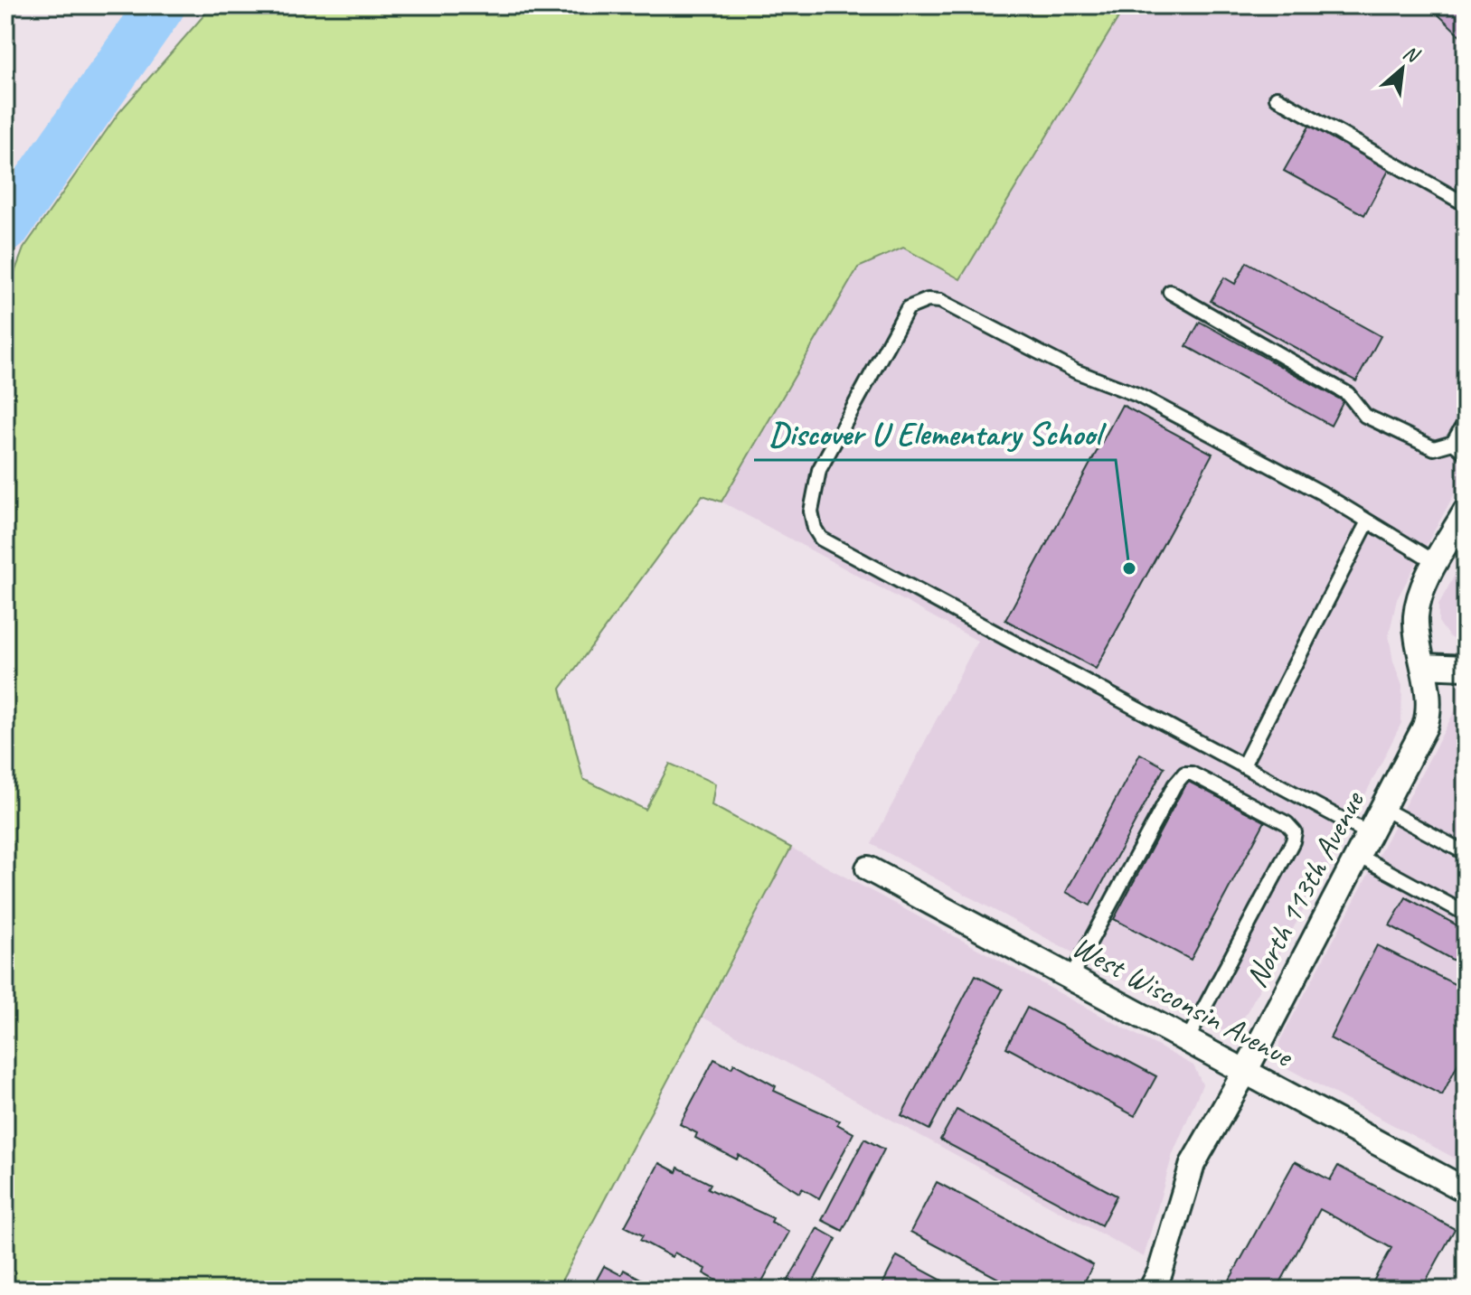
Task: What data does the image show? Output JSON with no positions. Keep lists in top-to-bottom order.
{
  "streets": {
    "street": ["North 113th Avenue", "West Wisconsin Avenue"]
  },
  "crossings": [
    ["North 113th Avenue", "West Wisconsin Avenue"]
  ],
  "places": ["Discover U Elementary School"],
  "north": "top right"
}
